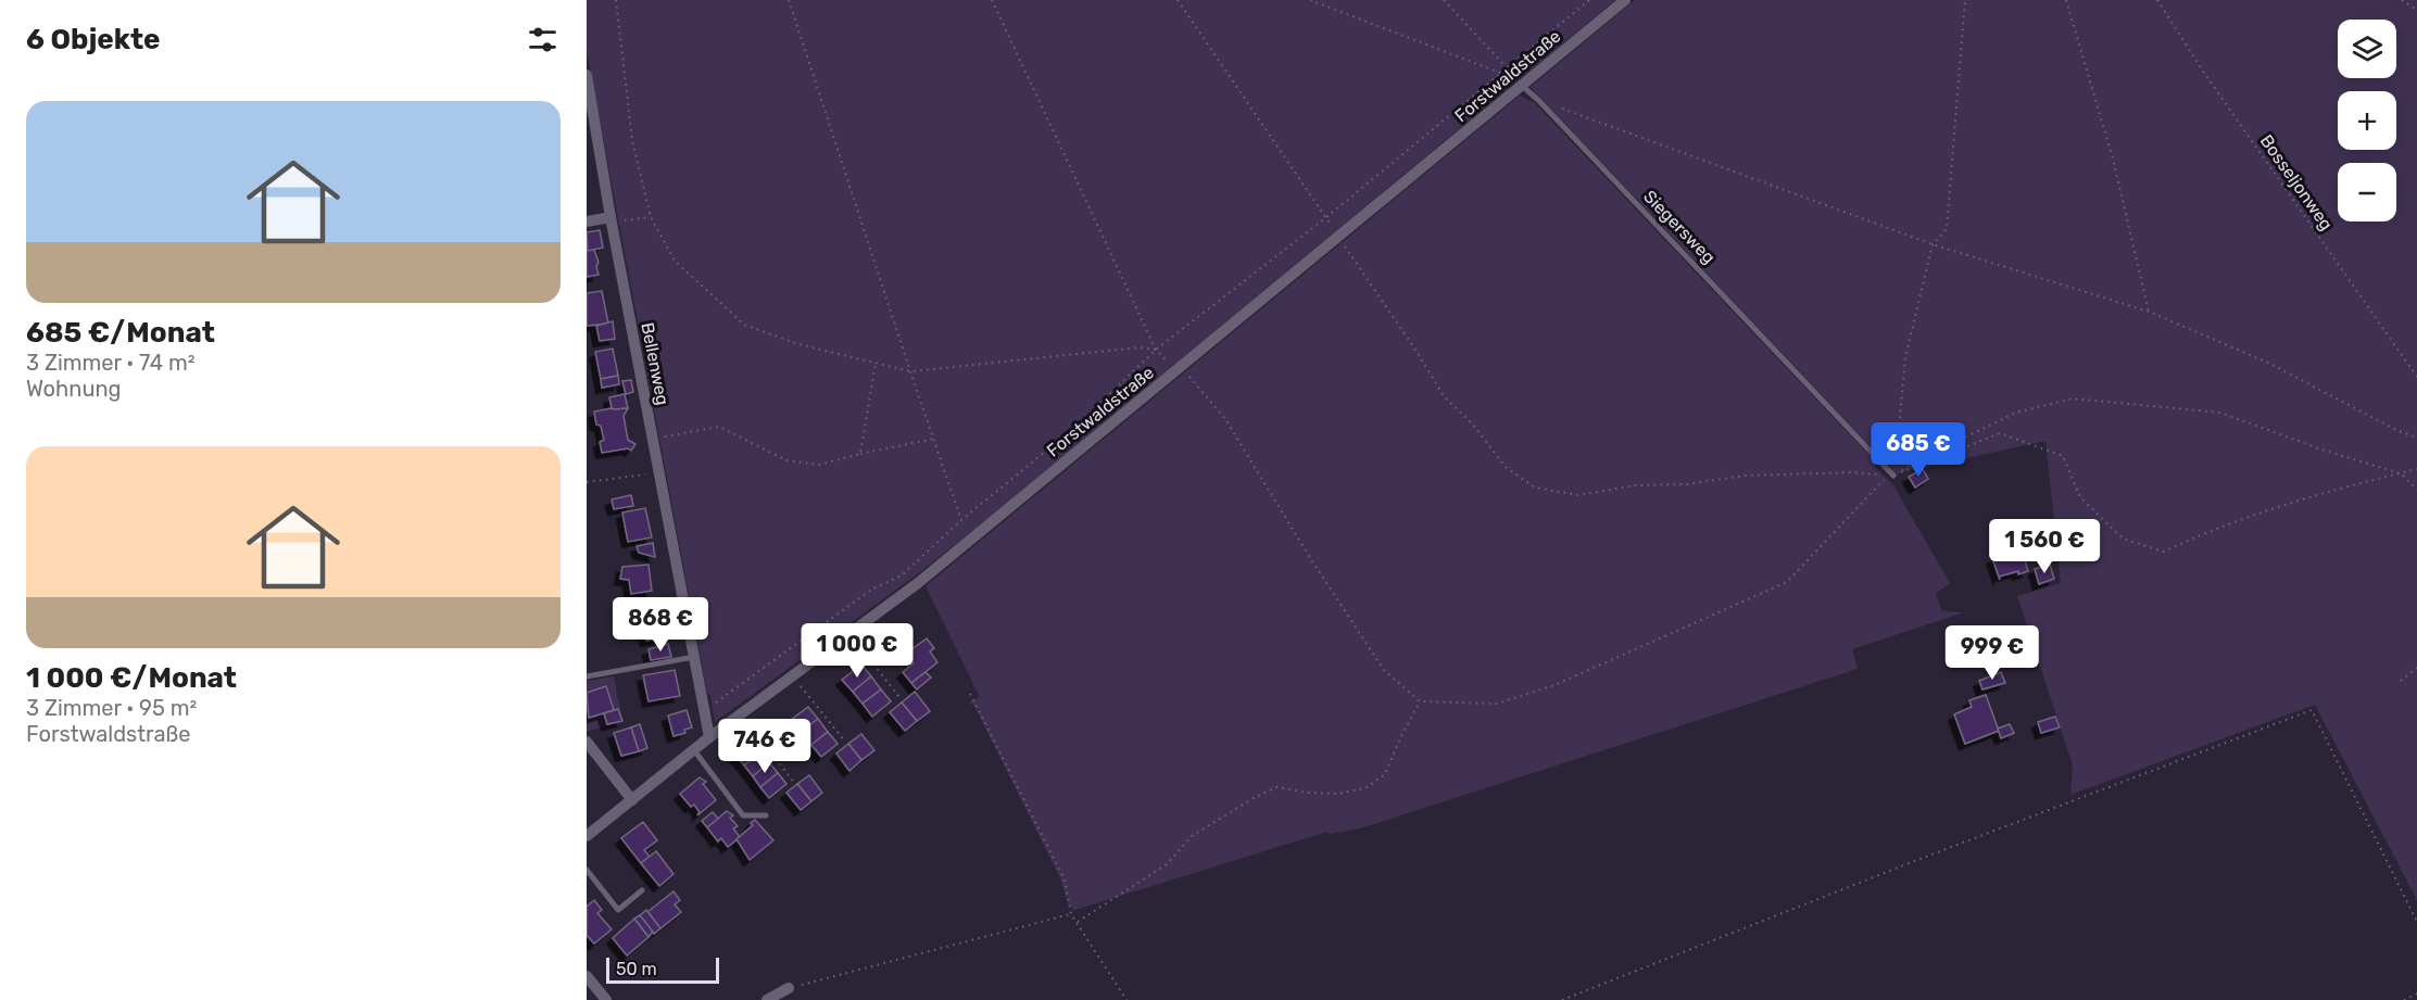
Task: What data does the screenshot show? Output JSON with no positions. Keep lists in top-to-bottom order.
{
  "streets": {
    "street": ["Forstwaldstraße", "Bellenweg"],
    "lane": ["Siegersweg"],
    "path": ["Bosseljonweg"]
  },
  "crossings": [
    ["Forstwaldstraße", "Siegersweg"],
    ["Forstwaldstraße", "Bellenweg"]
  ],
  "scale_bar": "50 m",
  "page": {
    "heading": "6 Objekte",
    "map_buttons": ["+", "−"],
    "list": [
      {
        "name": "685 €/Monat",
        "note": "3 Zimmer · 74 m² · Wohnung"
      },
      {
        "name": "1 000 €/Monat",
        "note": "3 Zimmer · 95 m² · Forstwaldstraße"
      }
    ],
    "price": [
      "685 €",
      "1 560 €",
      "868 €",
      "1 000 €",
      "999 €",
      "746 €"
    ],
    "scale": "50 m"
  }
}
